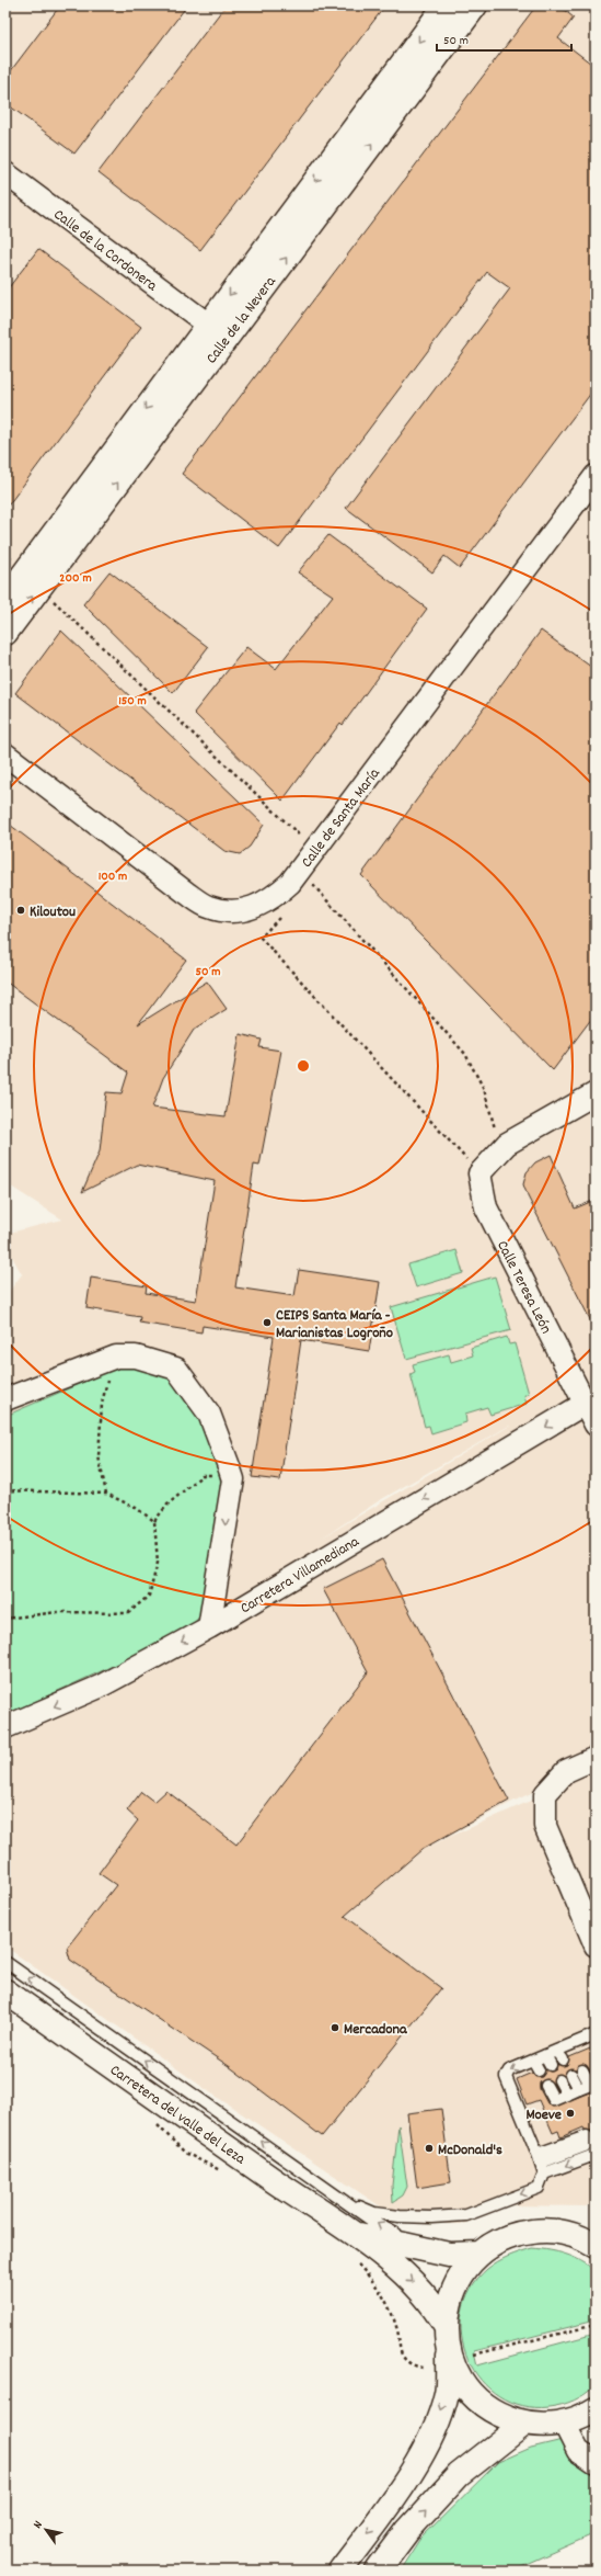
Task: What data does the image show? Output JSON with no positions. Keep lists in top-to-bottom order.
{
  "streets": {
    "main road": ["Calle de la Nevera", "Carretera del valle del Leza"],
    "street": [
      "Calle de la Cordonera",
      "Calle de Santa María",
      "Calle Teresa León",
      "Carretera Villamediana"
    ]
  },
  "crossings": [
    ["Calle de la Cordonera", "Calle de la Nevera"],
    ["Calle Teresa León", "Carretera Villamediana"]
  ],
  "one_way": ["Carretera Villamediana"],
  "places": [
    "Kiloutou",
    "CEIPS Santa María - Marianistas Logroño",
    "Mercadona",
    "Moeve",
    "McDonald's"
  ],
  "scale_bar": "50 m",
  "north": "top left",
  "rings": [
    "200 m",
    "150 m",
    "100 m",
    "50 m"
  ]
}
